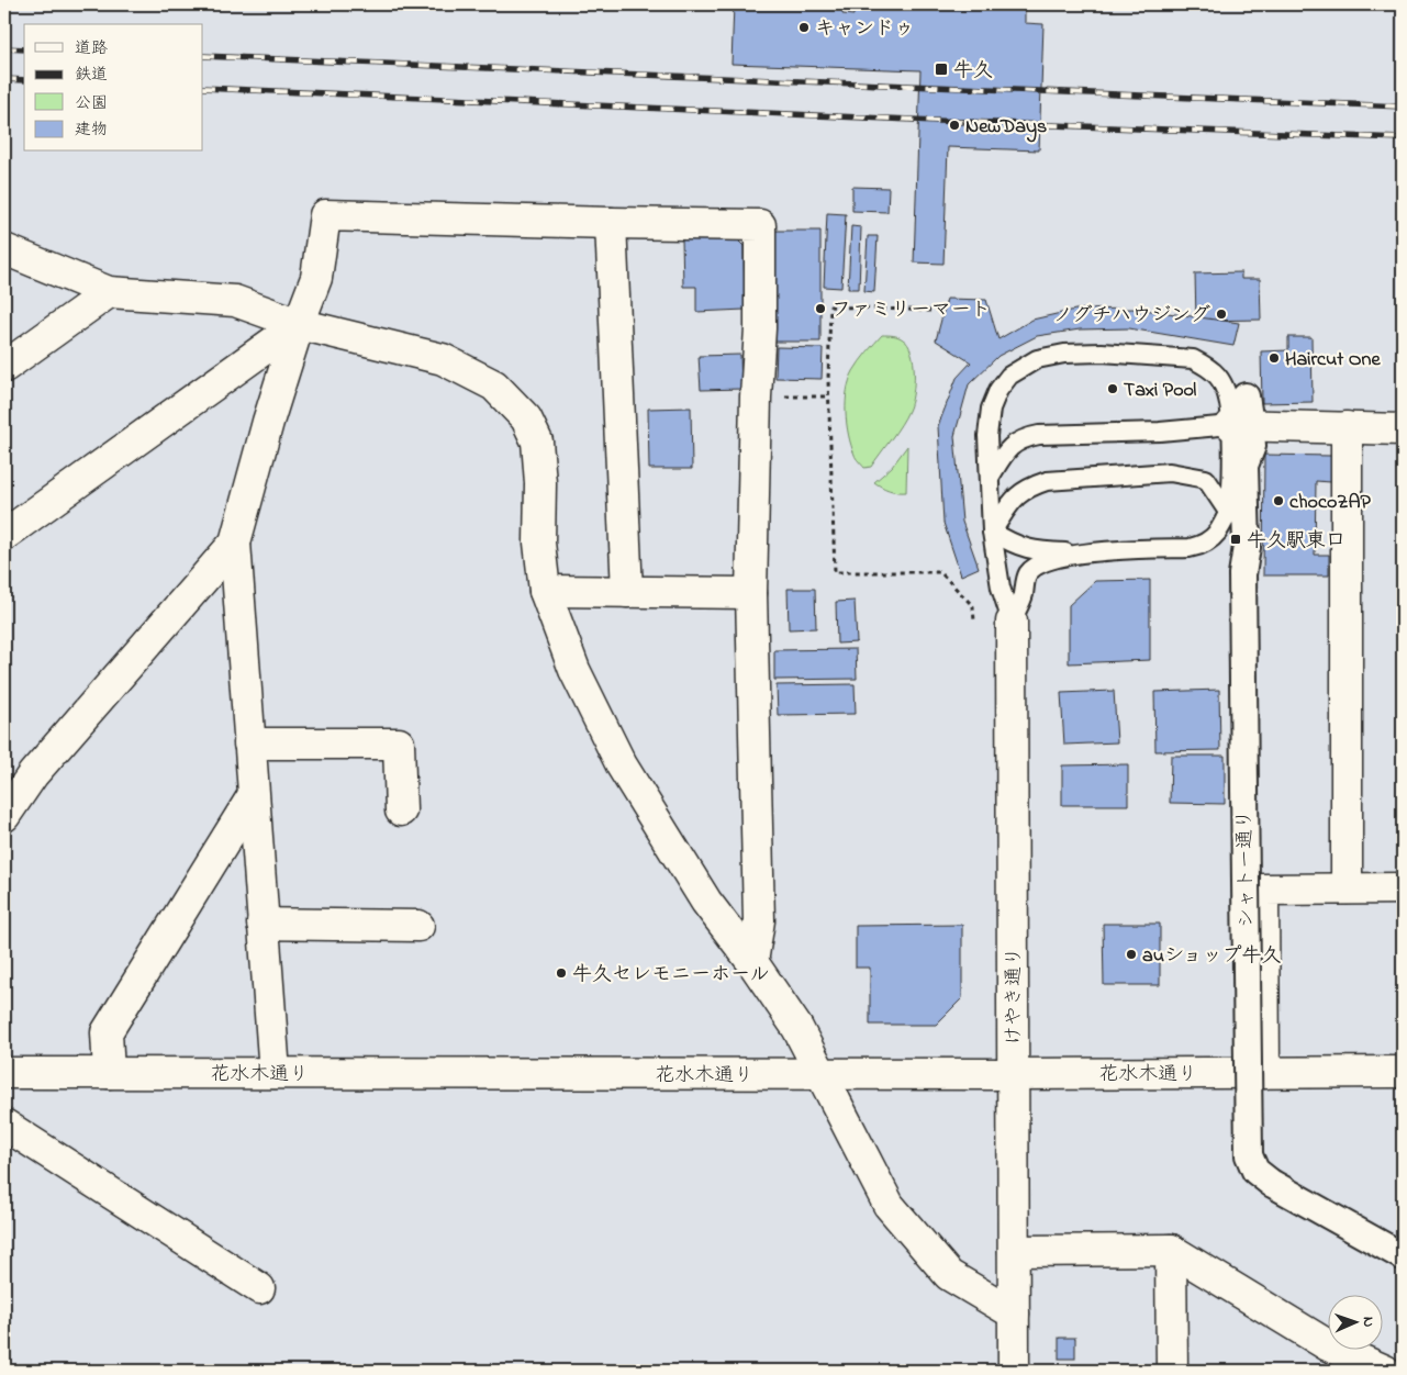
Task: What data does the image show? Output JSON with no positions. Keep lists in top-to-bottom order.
{
  "streets": {
    "street": ["シャトー通り", "けやき通り", "花水木通り"]
  },
  "crossings": [
    ["けやき通り", "花水木通り"]
  ],
  "places": {
    "other": [
      "キャンドゥ",
      "NewDays",
      "ファミリーマート",
      "ノグチハウジング",
      "Haircut One",
      "Taxi Pool",
      "chocoZAP",
      "auショップ牛久",
      "牛久セレモニーホール"
    ],
    "transit": ["牛久", "牛久駅東口"]
  },
  "legend": [
    "道路",
    "鉄道",
    "公園",
    "建物"
  ],
  "north": "right"
}
